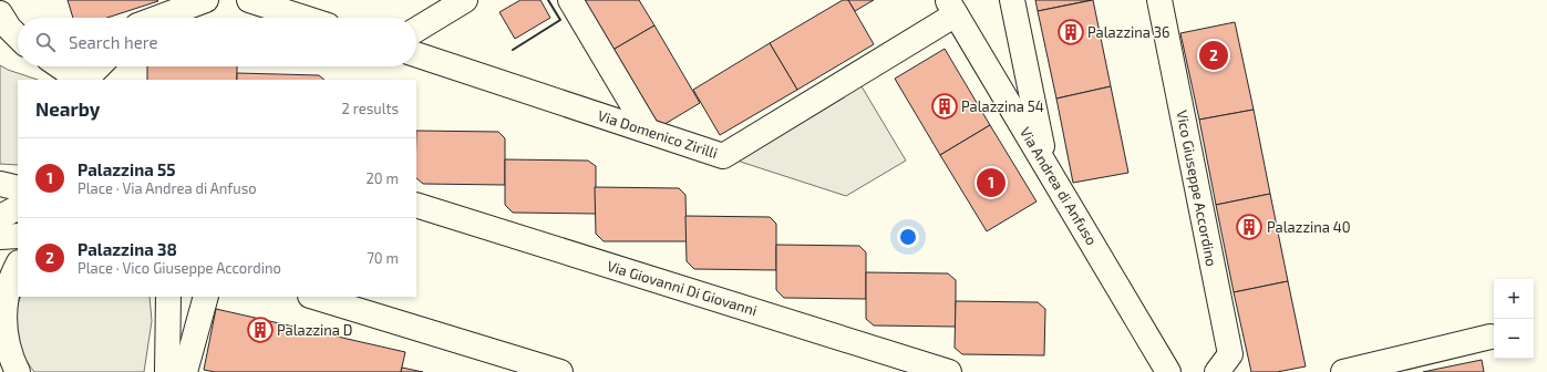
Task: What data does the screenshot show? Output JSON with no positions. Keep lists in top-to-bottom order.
{
  "streets": {
    "street": [
      "Via Domenico Zirilli",
      "Via Andrea di Anfuso",
      "Vico Giuseppe Accordino",
      "Via Giovanni Di Giovanni"
    ]
  },
  "crossings": [
    ["Via Domenico Zirilli", "Via Andrea di Anfuso"]
  ],
  "places": {
    "building": [
      "Palazzina 36",
      "Palazzina 54",
      "Palazzina 40",
      "Palazzina D"
    ]
  },
  "page": {
    "search": "Search here",
    "pins": ["2", "1"],
    "heading": ["Nearby", "2 results"],
    "list": [
      {
        "mark": "1",
        "name": "Palazzina 55",
        "note": "Place · Via Andrea di Anfuso",
        "value": "20 m"
      },
      {
        "mark": "2",
        "name": "Palazzina 38",
        "note": "Place · Vico Giuseppe Accordino",
        "value": "70 m"
      }
    ],
    "map_buttons": ["+", "−"]
  }
}
